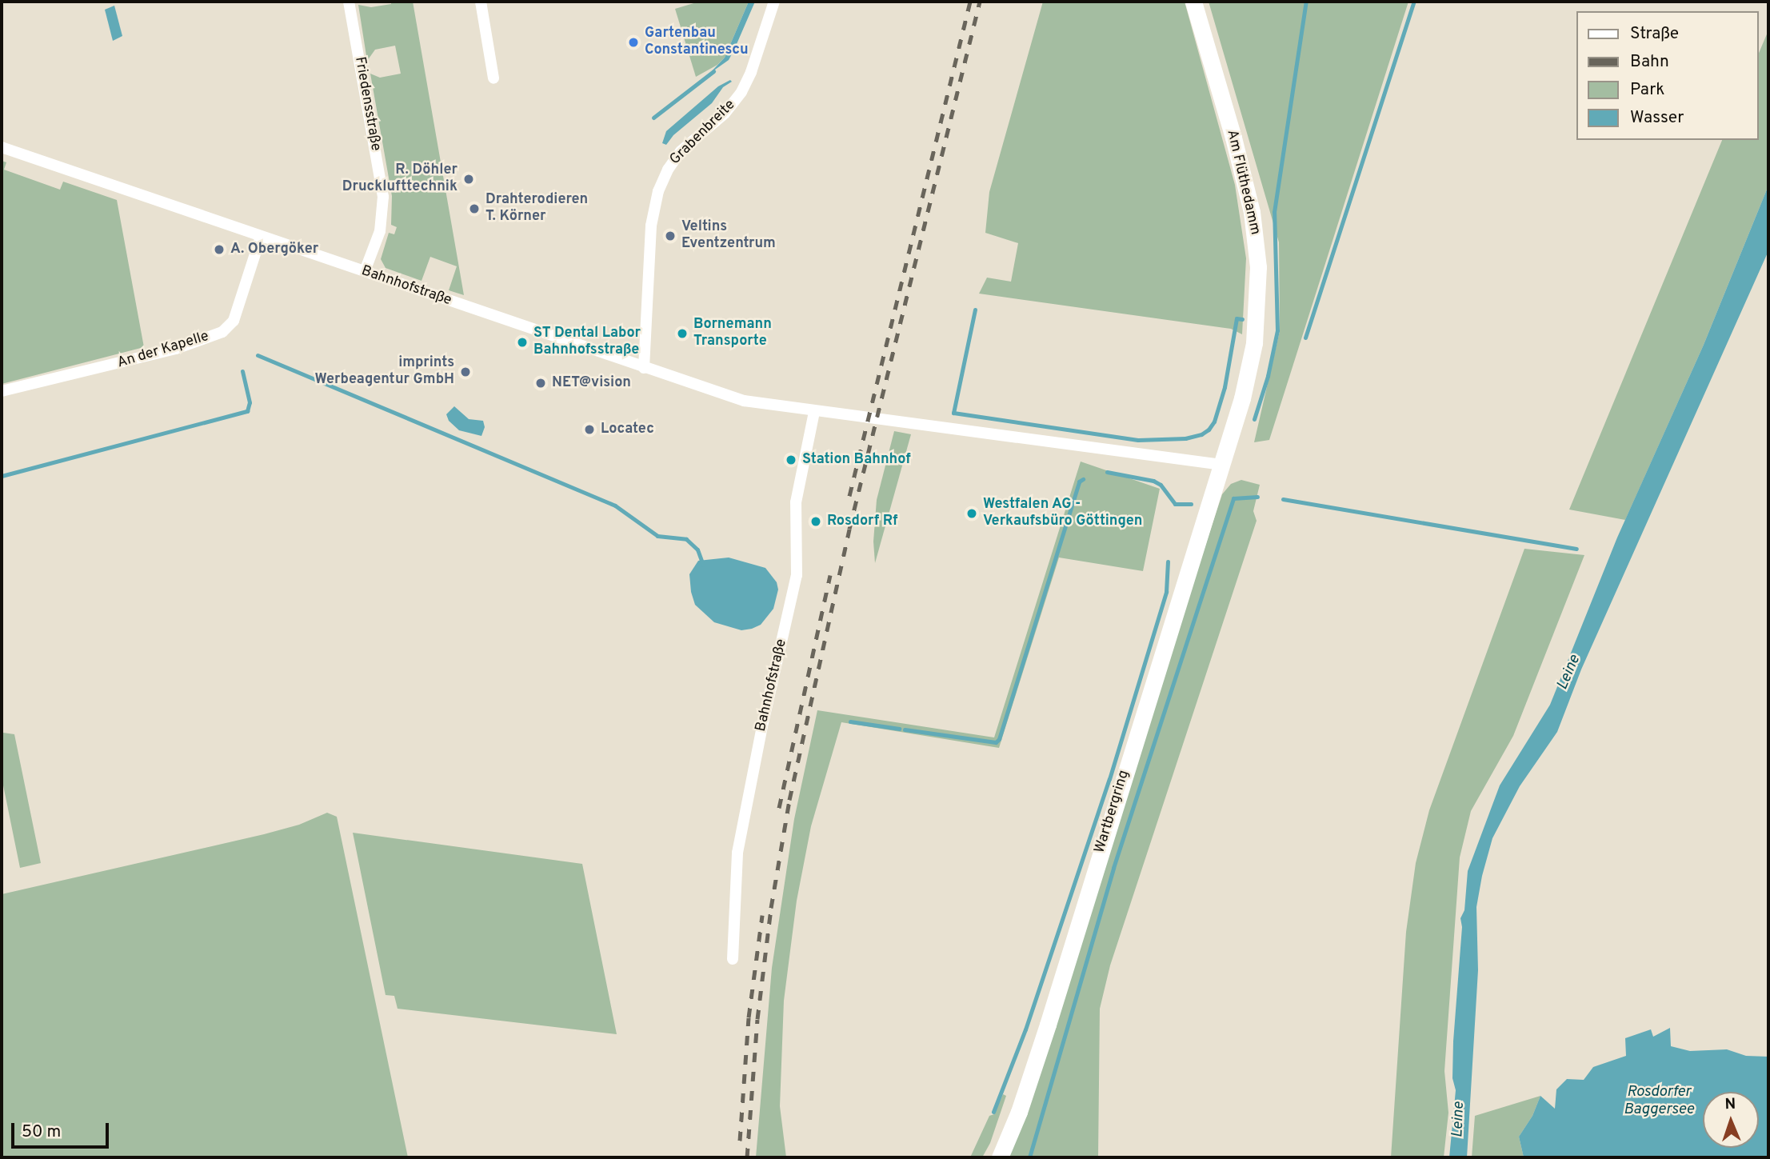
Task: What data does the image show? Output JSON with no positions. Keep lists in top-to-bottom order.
{
  "streets": {
    "main road": ["Am Flüthedamm", "Wartbergring"],
    "street": [
      "Friedensstraße",
      "Grabenbreite",
      "Bahnhofstraße",
      "An der Kapelle"
    ]
  },
  "crossings": [
    ["Friedensstraße", "Bahnhofstraße"],
    ["Grabenbreite", "Bahnhofstraße"],
    ["Am Flüthedamm", "Bahnhofstraße"],
    ["Am Flüthedamm", "Wartbergring"],
    ["Bahnhofstraße", "An der Kapelle"],
    ["Bahnhofstraße", "Wartbergring"]
  ],
  "water": ["Leine", "Rosdorfer Baggersee"],
  "places": [
    "Gartenbau Constantinescu",
    "R. Döhler Drucklufttechnik",
    "Drahterodieren T. Körner",
    "Veltins Eventzentrum",
    "A. Obergöker",
    "Bornemann Transporte",
    "ST Dental Labor Bahnhofsstraße",
    "imprints Werbeagentur GmbH",
    "NET@vision",
    "Locatec",
    "Station Bahnhof",
    "Westfalen AG - Verkaufsbüro Göttingen",
    "Rosdorf Rf"
  ],
  "legend": [
    "Straße",
    "Bahn",
    "Park",
    "Wasser"
  ],
  "scale_bar": "50 m",
  "north": "top"
}
